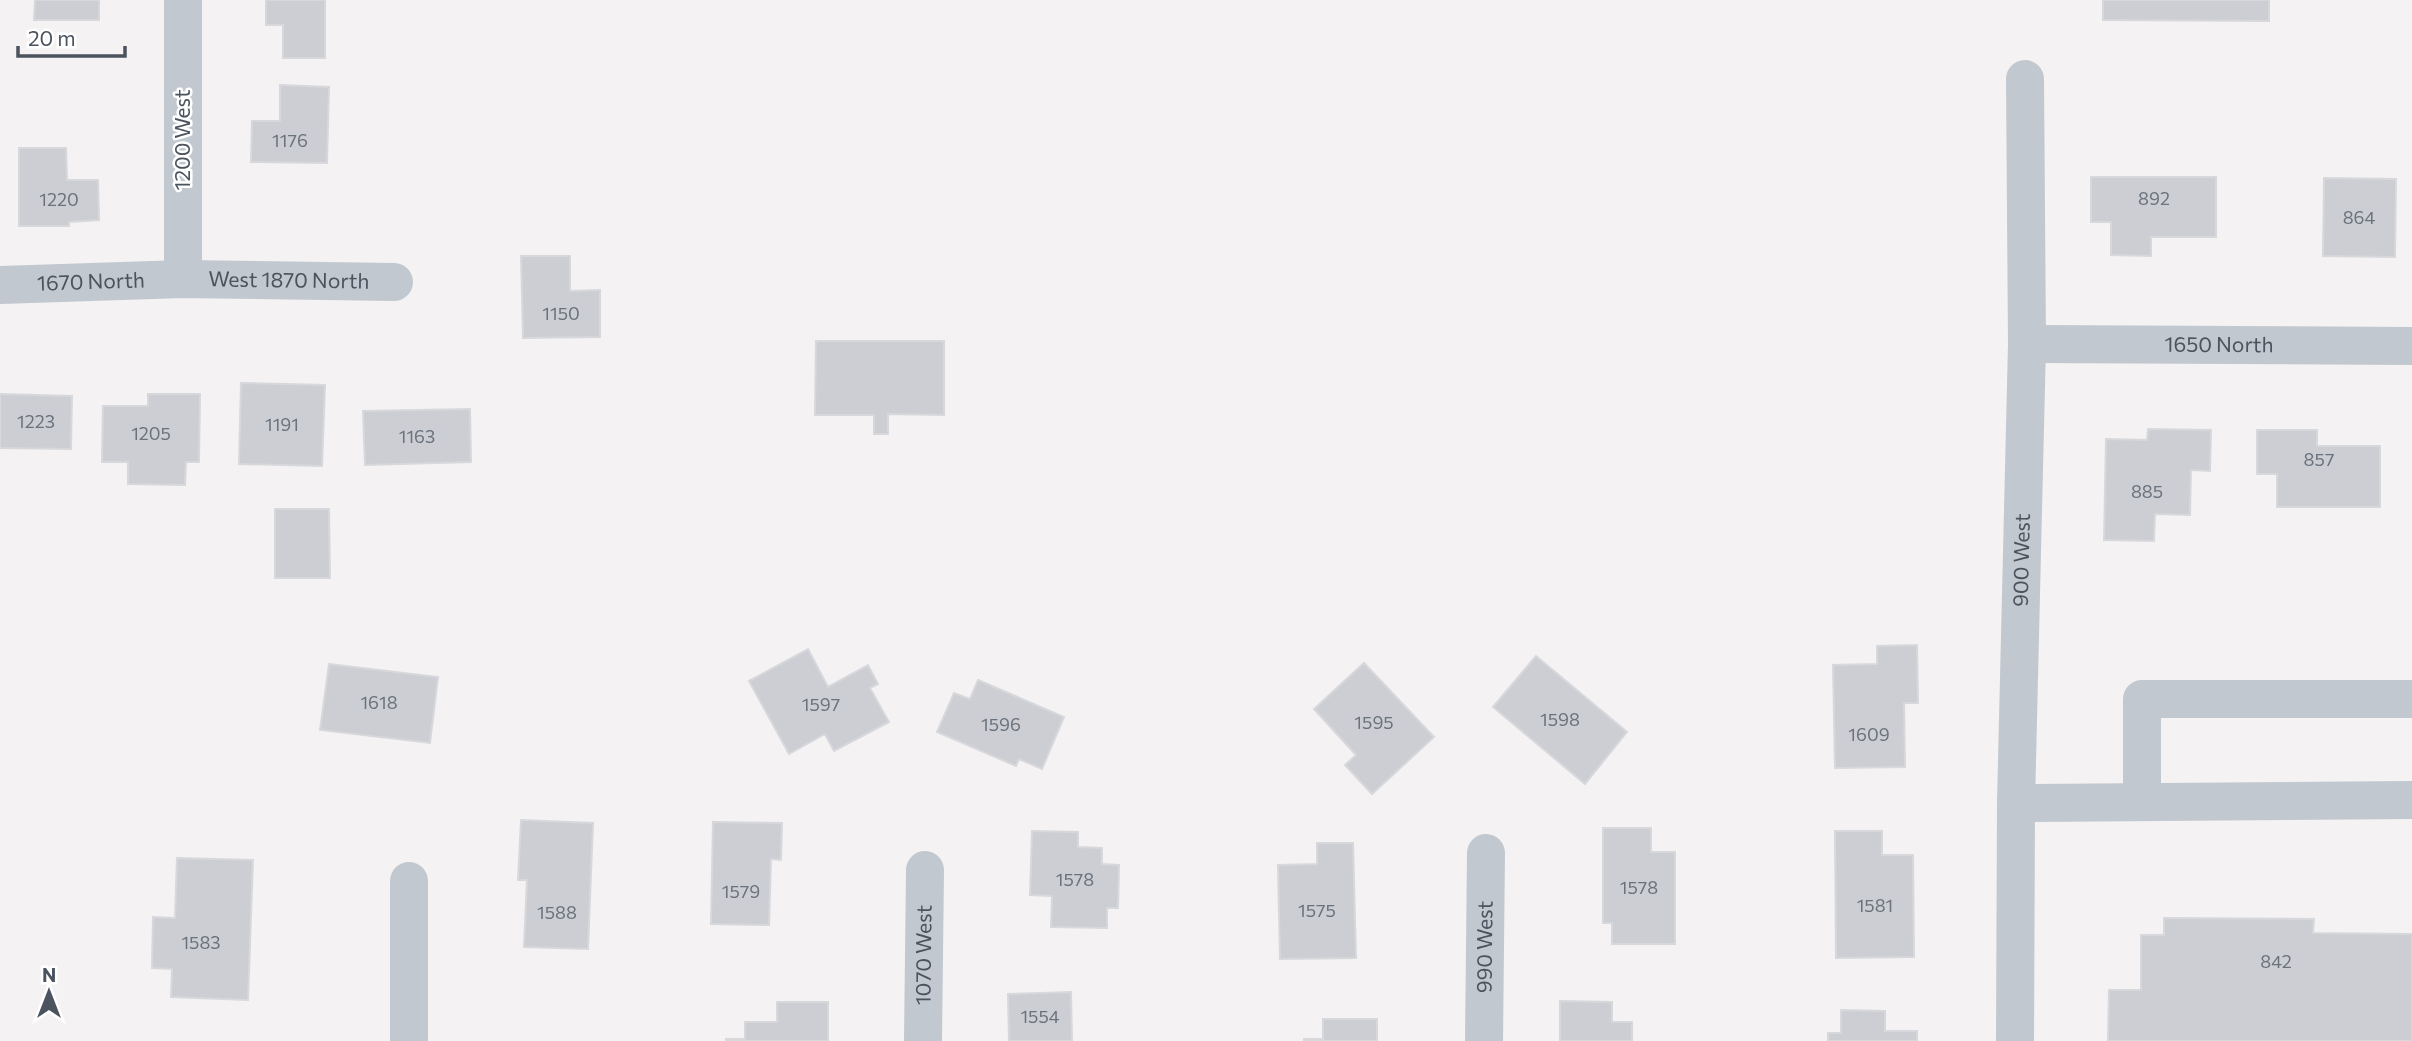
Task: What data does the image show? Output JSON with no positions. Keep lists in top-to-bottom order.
{
  "streets": {
    "street": [
      "1200 West",
      "West 1870 North",
      "1670 North",
      "1650 North",
      "900 West",
      "990 West",
      "1070 West"
    ]
  },
  "crossings": [
    ["1200 West", "West 1870 North"],
    ["1200 West", "1670 North"],
    ["West 1870 North", "1670 North"],
    ["1650 North", "900 West"]
  ],
  "house_numbers": [
    "1176",
    "892",
    "1220",
    "864",
    "1150",
    "1223",
    "1191",
    "1205",
    "1163",
    "857",
    "885",
    "1618",
    "1597",
    "1598",
    "1595",
    "1596",
    "1609",
    "1578",
    "1578",
    "1579",
    "1581",
    "1575",
    "1588",
    "1583",
    "842",
    "1554"
  ],
  "scale_bar": "20 m",
  "north": "top"
}
